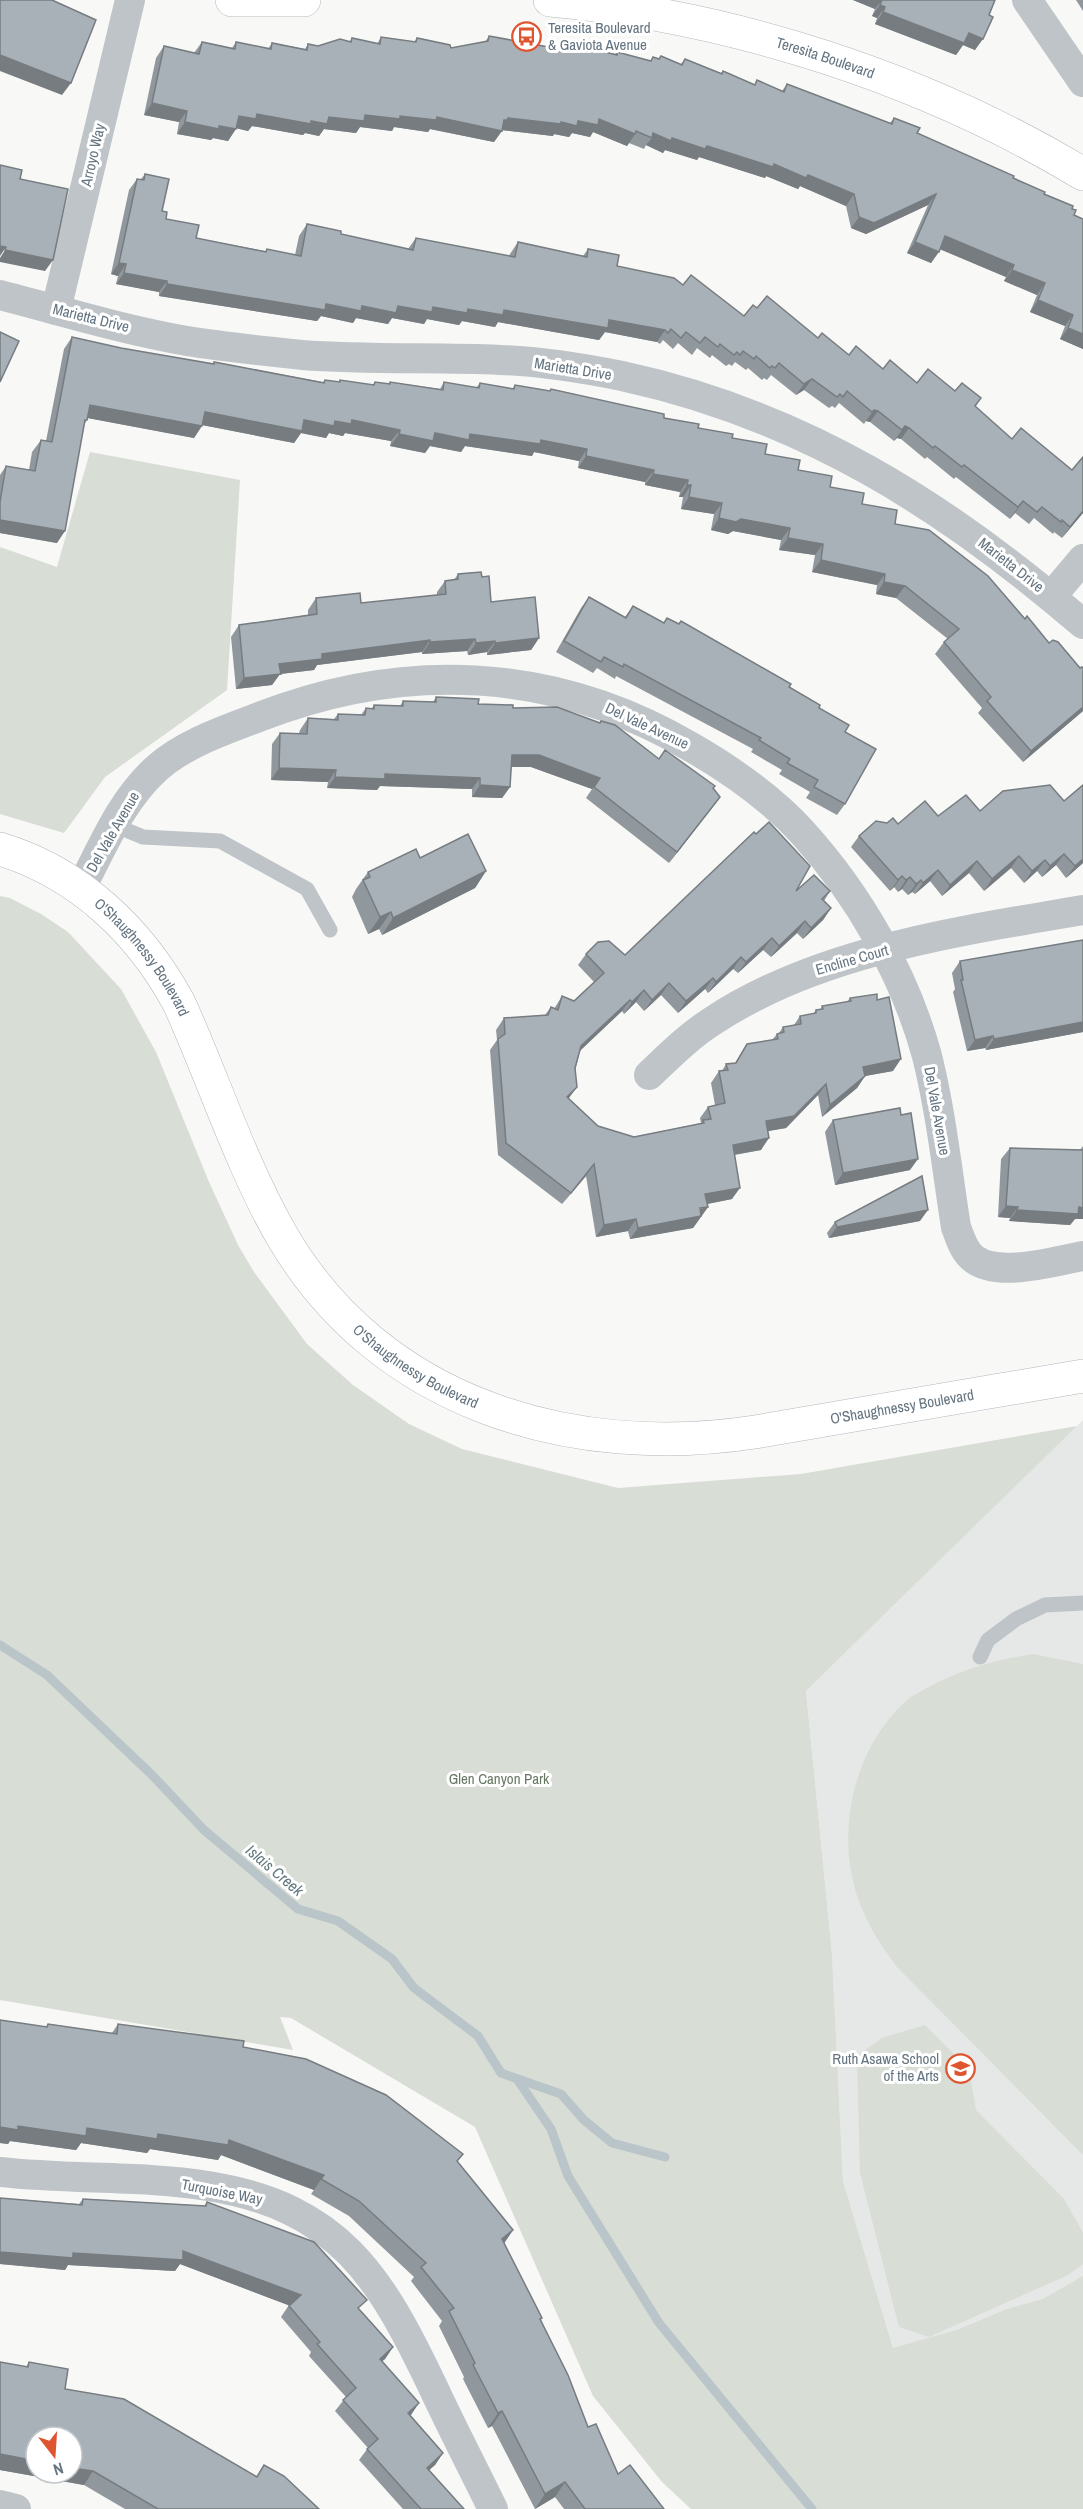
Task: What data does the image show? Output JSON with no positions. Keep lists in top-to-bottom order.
{
  "streets": {
    "main road": ["Teresita Boulevard", "O'Shaughnessy Boulevard"],
    "street": [
      "Arroyo Way",
      "Marietta Drive",
      "Del Vale Avenue",
      "Encline Court",
      "Turquoise Way"
    ]
  },
  "crossings": [
    ["Arroyo Way", "Marietta Drive"],
    ["Del Vale Avenue", "O'Shaughnessy Boulevard"],
    ["Del Vale Avenue", "Encline Court"]
  ],
  "water": ["Islais Creek"],
  "parks": ["Glen Canyon Park"],
  "places": {
    "bus stop": ["Teresita Boulevard & Gaviota Avenue"],
    "school or university": ["Ruth Asawa School of the Arts"]
  },
  "north": "bottom"
}
